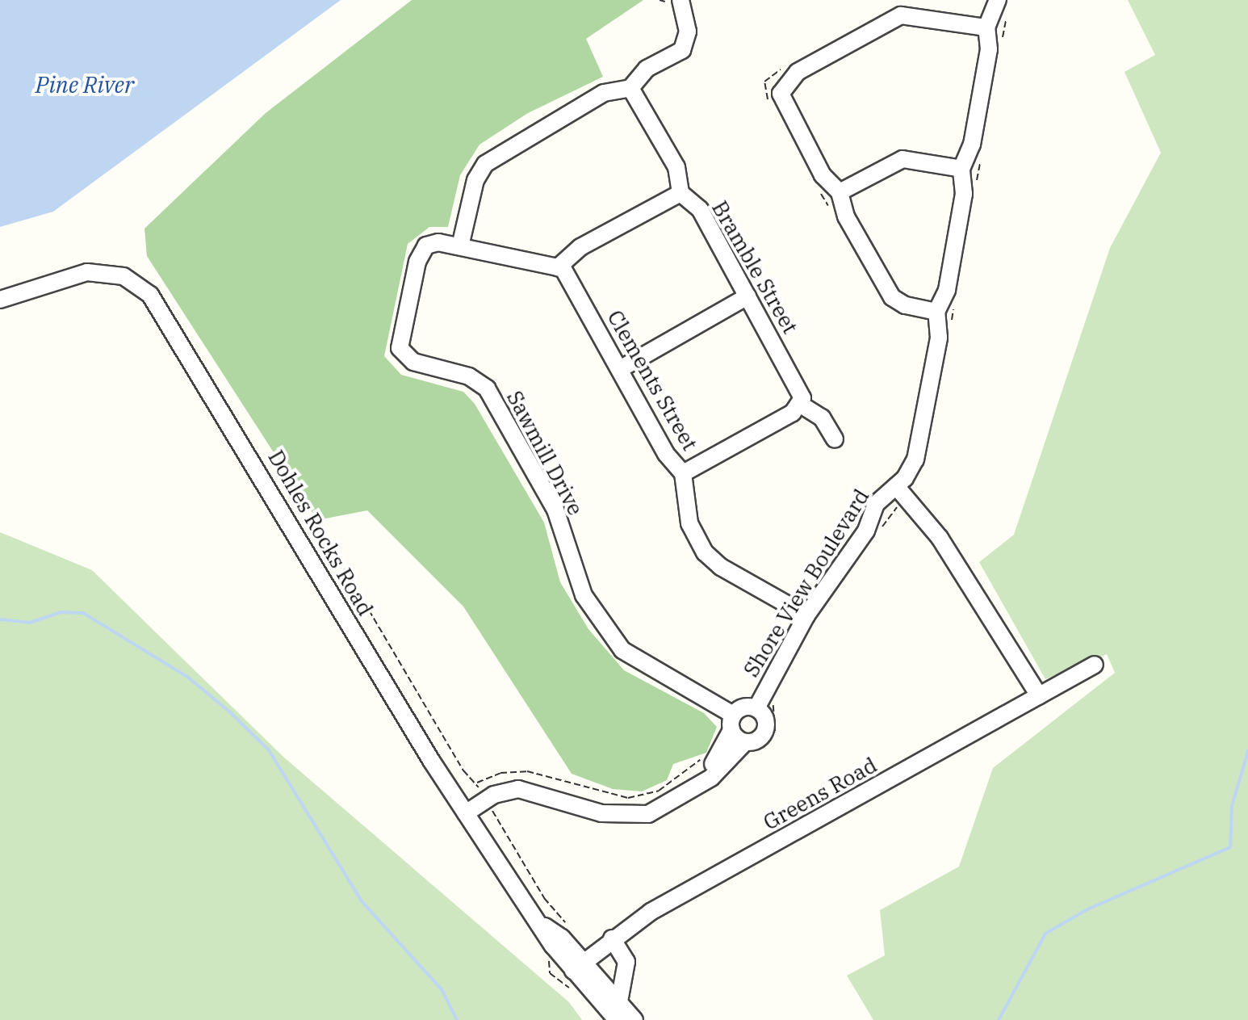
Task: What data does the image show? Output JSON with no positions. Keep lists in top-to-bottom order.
{
  "streets": {
    "street": [
      "Bramble Street",
      "Clements Street",
      "Sawmill Drive",
      "Dohles Rocks Road",
      "Shore View Boulevard",
      "Greens Road"
    ]
  },
  "crossings": [
    ["Clements Street", "Sawmill Drive"],
    ["Clements Street", "Shore View Boulevard"],
    ["Dohles Rocks Road", "Greens Road"]
  ],
  "water": ["Pine River"]
}
